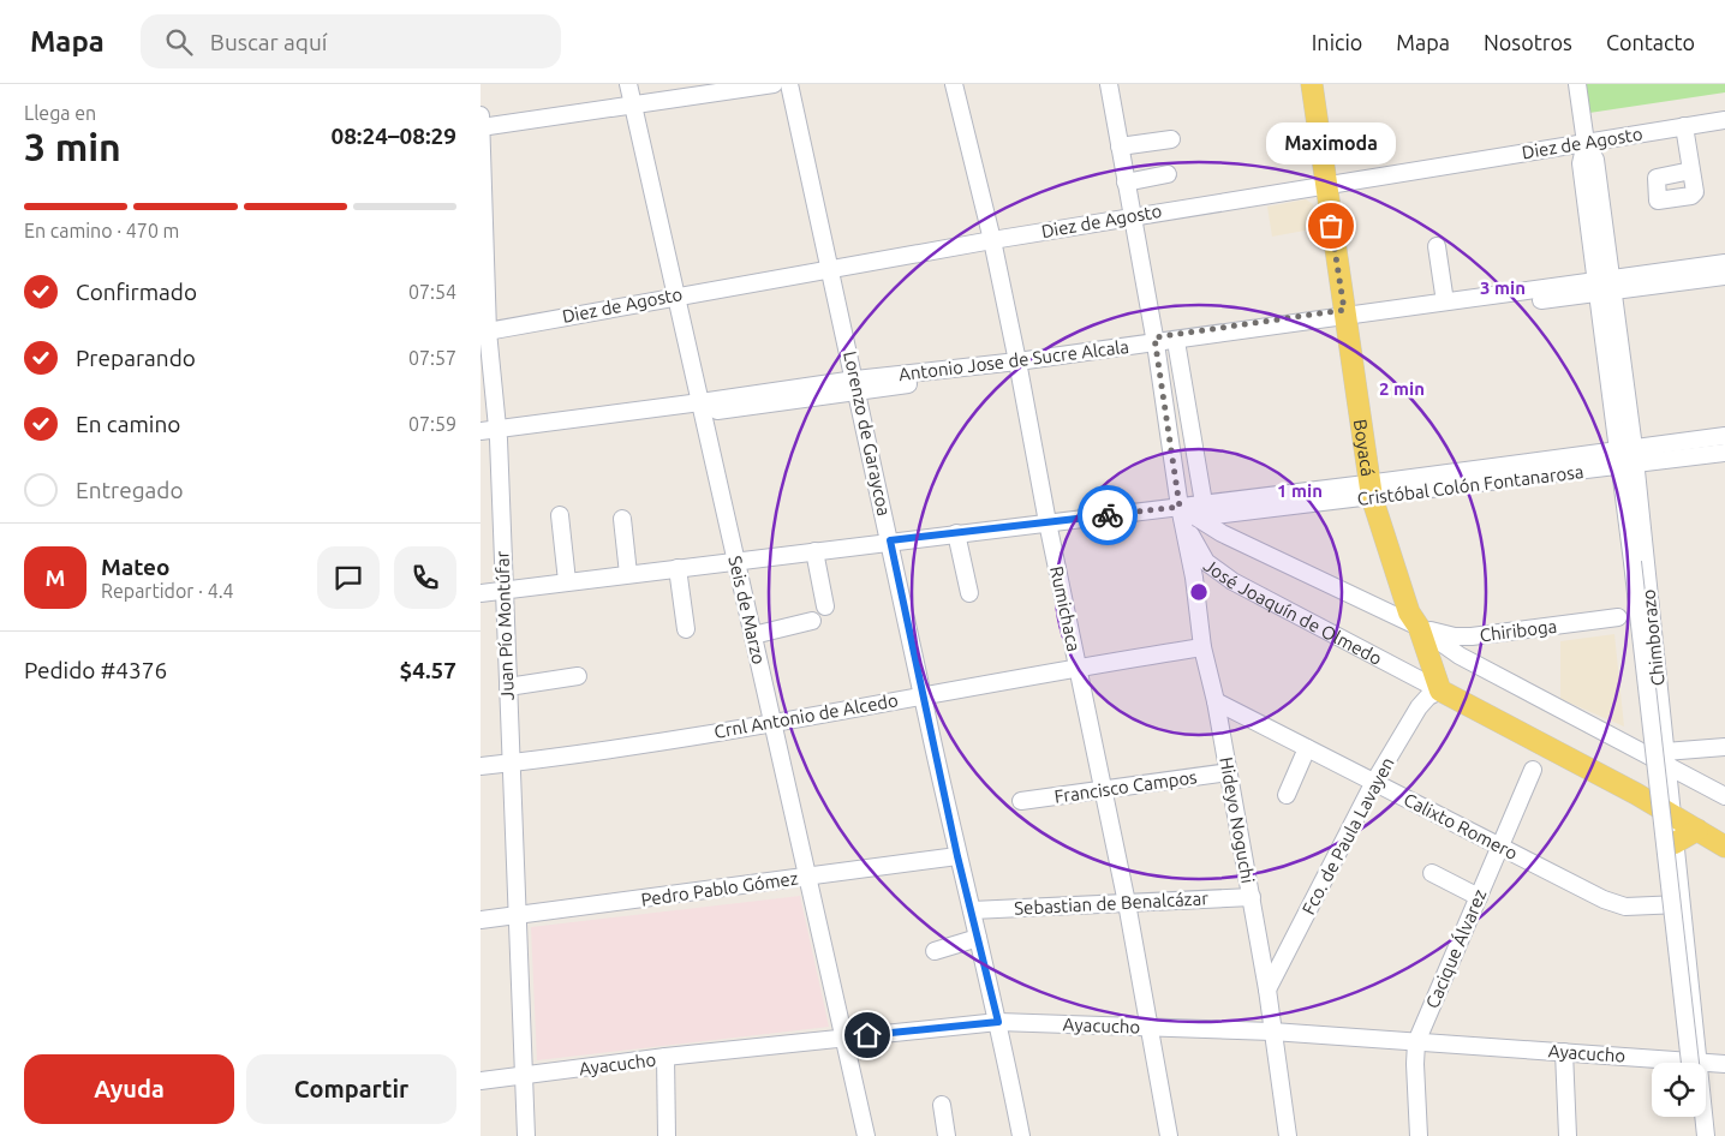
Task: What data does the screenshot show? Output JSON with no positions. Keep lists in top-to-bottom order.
{
  "streets": {
    "main road": ["Boyacá", "José Joaquín de Olmedo"],
    "street": [
      "Diez de Agosto",
      "Antonio Jose de Sucre Alcala",
      "Lorenzo de Garaycoa",
      "Cristóbal Colón Fontanarosa",
      "Rumichaca",
      "Seis de Marzo",
      "Juan Pío Montúfar",
      "Chiriboga",
      "Chimborazo",
      "Crnl Antonio de Alcedo",
      "Francisco Campos",
      "Hideyo Noguchi",
      "Calixto Romero",
      "Fco. de Paula Lavayen",
      "Pedro Pablo Gómez",
      "Sebastian de Benalcázar",
      "Cacique Álvarez",
      "Ayacucho"
    ]
  },
  "crossings": [
    ["Diez de Agosto", "Lorenzo de Garaycoa"],
    ["Diez de Agosto", "Boyacá"],
    ["Diez de Agosto", "Rumichaca"],
    ["Diez de Agosto", "Seis de Marzo"],
    ["Diez de Agosto", "Juan Pío Montúfar"],
    ["Diez de Agosto", "Chimborazo"],
    ["Antonio Jose de Sucre Alcala", "Lorenzo de Garaycoa"],
    ["Antonio Jose de Sucre Alcala", "Boyacá"],
    ["Antonio Jose de Sucre Alcala", "Rumichaca"],
    ["Antonio Jose de Sucre Alcala", "Seis de Marzo"],
    ["Antonio Jose de Sucre Alcala", "Juan Pío Montúfar"],
    ["Antonio Jose de Sucre Alcala", "Chimborazo"],
    ["Lorenzo de Garaycoa", "Cristóbal Colón Fontanarosa"],
    ["Lorenzo de Garaycoa", "Crnl Antonio de Alcedo"],
    ["Lorenzo de Garaycoa", "Pedro Pablo Gómez"],
    ["Lorenzo de Garaycoa", "Sebastian de Benalcázar"],
    ["Lorenzo de Garaycoa", "Ayacucho"],
    ["Boyacá", "Cristóbal Colón Fontanarosa"],
    ["Boyacá", "José Joaquín de Olmedo"],
    ["Boyacá", "Chiriboga"],
    ["Boyacá", "Fco. de Paula Lavayen"],
    ["Cristóbal Colón Fontanarosa", "Rumichaca"],
    ["Cristóbal Colón Fontanarosa", "José Joaquín de Olmedo"],
    ["Cristóbal Colón Fontanarosa", "Seis de Marzo"],
    ["Cristóbal Colón Fontanarosa", "Juan Pío Montúfar"],
    ["Cristóbal Colón Fontanarosa", "Chimborazo"],
    ["Cristóbal Colón Fontanarosa", "Hideyo Noguchi"],
    ["Rumichaca", "Crnl Antonio de Alcedo"],
    ["Rumichaca", "Francisco Campos"],
    ["Rumichaca", "Sebastian de Benalcázar"],
    ["Rumichaca", "Ayacucho"],
    ["José Joaquín de Olmedo", "Chiriboga"],
    ["José Joaquín de Olmedo", "Chimborazo"],
    ["José Joaquín de Olmedo", "Hideyo Noguchi"],
    ["José Joaquín de Olmedo", "Fco. de Paula Lavayen"],
    ["Seis de Marzo", "Crnl Antonio de Alcedo"],
    ["Seis de Marzo", "Pedro Pablo Gómez"],
    ["Seis de Marzo", "Ayacucho"],
    ["Juan Pío Montúfar", "Crnl Antonio de Alcedo"],
    ["Juan Pío Montúfar", "Pedro Pablo Gómez"],
    ["Juan Pío Montúfar", "Ayacucho"],
    ["Chimborazo", "Calixto Romero"],
    ["Crnl Antonio de Alcedo", "Hideyo Noguchi"],
    ["Francisco Campos", "Hideyo Noguchi"],
    ["Hideyo Noguchi", "Calixto Romero"],
    ["Hideyo Noguchi", "Fco. de Paula Lavayen"],
    ["Hideyo Noguchi", "Sebastian de Benalcázar"],
    ["Hideyo Noguchi", "Ayacucho"],
    ["Calixto Romero", "Fco. de Paula Lavayen"],
    ["Calixto Romero", "Cacique Álvarez"],
    ["Cacique Álvarez", "Ayacucho"]
  ],
  "places": ["Maximoda"],
  "page": {
    "header": "Mapa",
    "search": "Buscar aquí",
    "nav": [
      "Inicio",
      "Mapa",
      "Nosotros",
      "Contacto"
    ],
    "heading": ["3 min", "Llega en", "08:24–08:29"],
    "panel": [
      "Mateo",
      "Repartidor · 4.4",
      "Pedido #4376",
      "$4.57"
    ],
    "bubble": "Maximoda",
    "bar": "En camino · 470 m",
    "list": [
      ["Confirmado", "07:54"],
      ["Preparando", "07:57"],
      ["En camino", "07:59"],
      "Entregado"
    ],
    "round": "M",
    "buttons": ["Ayuda", "Compartir"]
  },
  "rings": ["3 min", "2 min", "1 min"]
}
